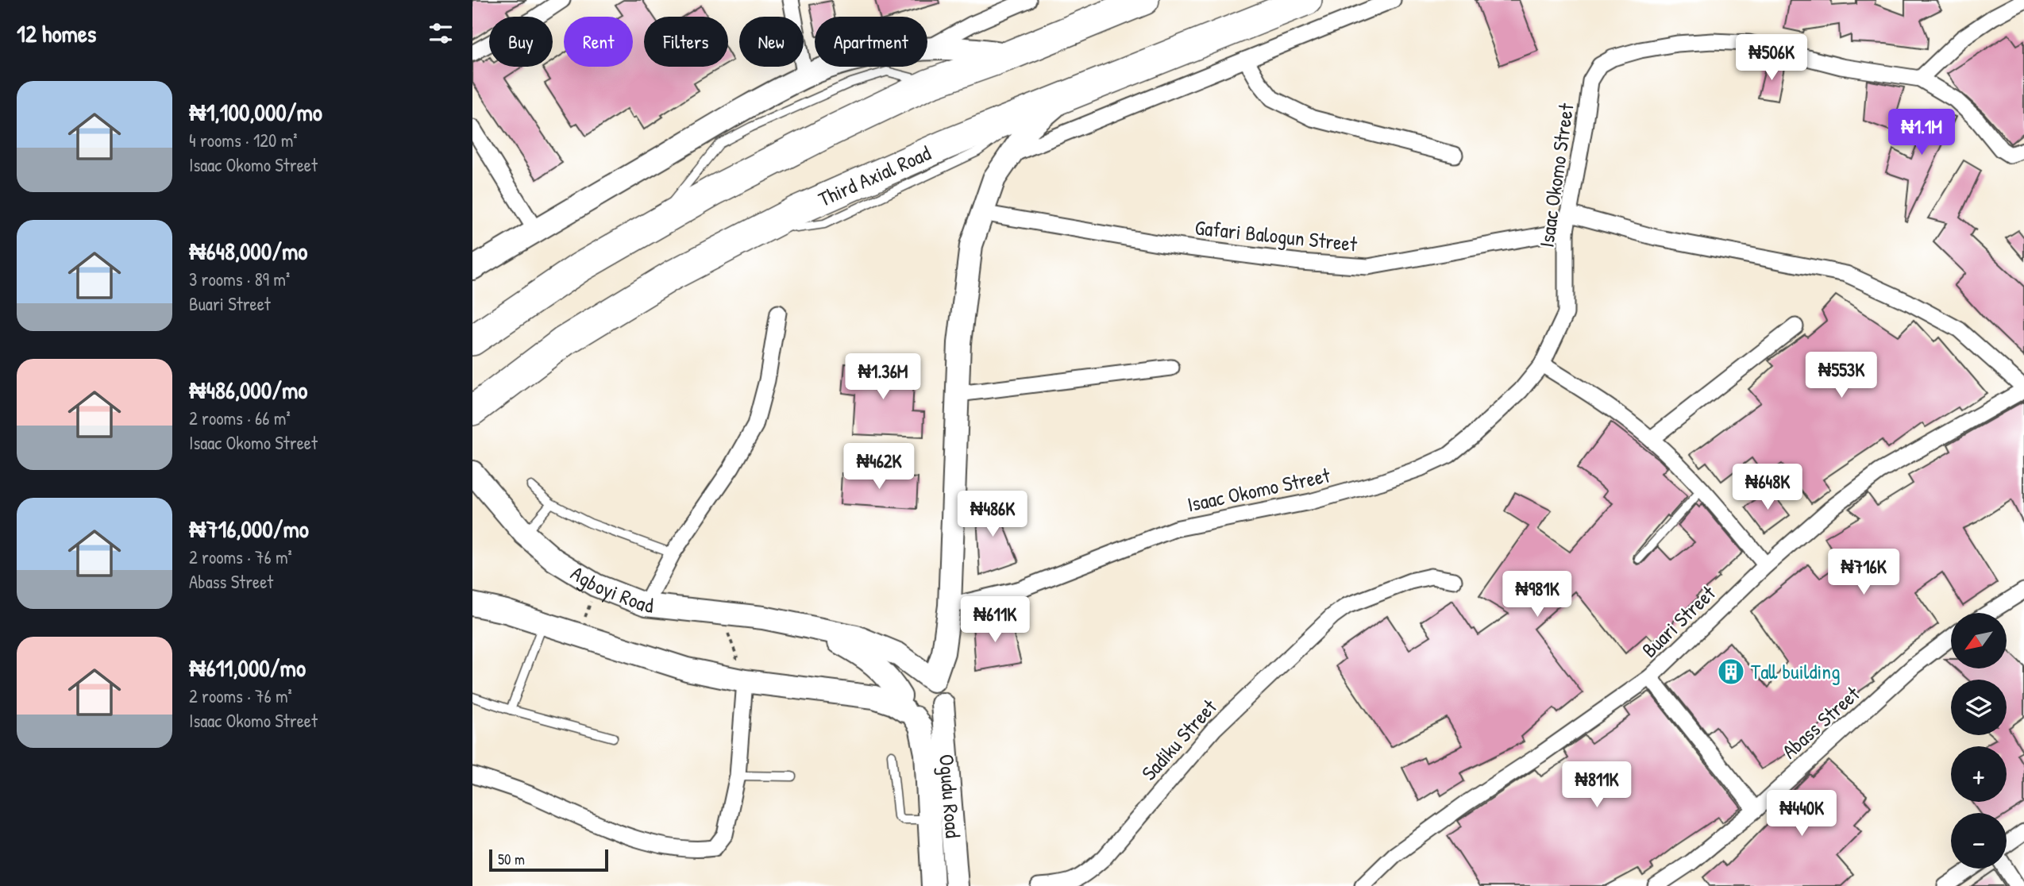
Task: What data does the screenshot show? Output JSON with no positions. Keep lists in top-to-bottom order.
{
  "streets": {
    "highway": ["Third Axial Road"],
    "street": [
      "Isaac Okomo Street",
      "Gafari Balogun Street",
      "Agboyi Road",
      "Buari Street",
      "Abass Street",
      "Sadiku Street",
      "Ogudu Road"
    ]
  },
  "crossings": [
    ["Isaac Okomo Street", "Gafari Balogun Street"],
    ["Agboyi Road", "Ogudu Road"]
  ],
  "places": {
    "building": ["Tall building"]
  },
  "scale_bar": "50 m",
  "north": "bottom left",
  "page": {
    "heading": "12 homes",
    "chip": [
      "Buy",
      "Rent",
      "Filters",
      "New",
      "Apartment"
    ],
    "price": [
      "₦506K",
      "₦1.1M",
      "₦553K",
      "₦1.36M",
      "₦462K",
      "₦648K",
      "₦486K",
      "₦716K",
      "₦981K",
      "₦611K",
      "₦811K",
      "₦440K"
    ],
    "list": [
      {
        "name": "₦1,100,000/mo",
        "note": "4 rooms · 120 m² · Isaac Okomo Street"
      },
      {
        "name": "₦648,000/mo",
        "note": "3 rooms · 89 m² · Buari Street"
      },
      {
        "name": "₦486,000/mo",
        "note": "2 rooms · 66 m² · Isaac Okomo Street"
      },
      {
        "name": "₦716,000/mo",
        "note": "2 rooms · 76 m² · Abass Street"
      },
      {
        "name": "₦611,000/mo",
        "note": "2 rooms · 76 m² · Isaac Okomo Street"
      }
    ],
    "map_buttons": ["+", "−"],
    "scale": "50 m"
  }
}
